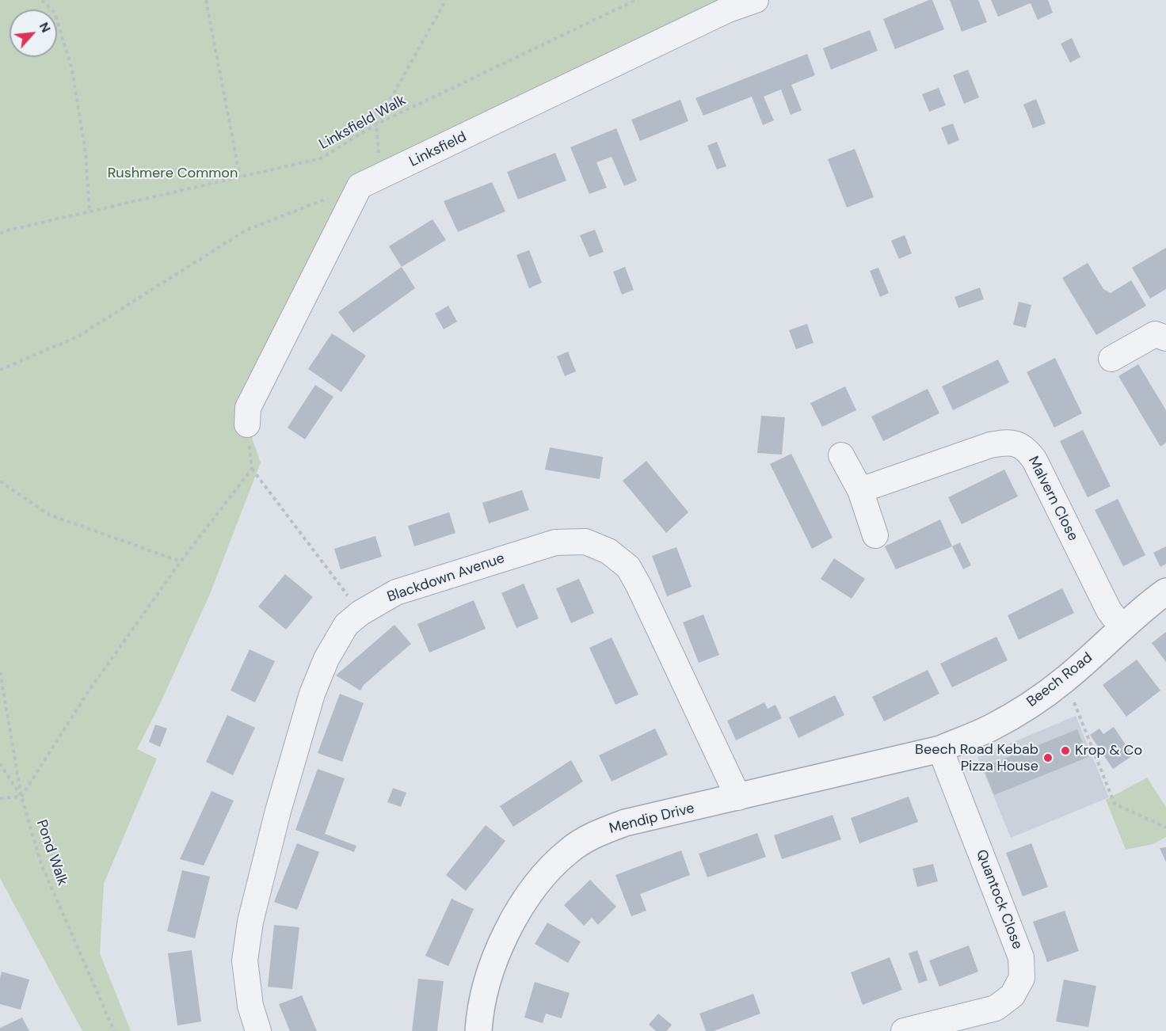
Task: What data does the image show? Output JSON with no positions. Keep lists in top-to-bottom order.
{
  "streets": {
    "street": [
      "Linksfield",
      "Malvern Close",
      "Blackdown Avenue",
      "Beech Road",
      "Mendip Drive",
      "Quantock Close"
    ],
    "path": ["Linksfield Walk", "Pond Walk"]
  },
  "crossings": [
    ["Malvern Close", "Beech Road"],
    ["Blackdown Avenue", "Mendip Drive"],
    ["Beech Road", "Mendip Drive"],
    ["Beech Road", "Quantock Close"],
    ["Mendip Drive", "Quantock Close"]
  ],
  "parks": ["Rushmere Common"],
  "places": ["Krop & Co", "Beech Road Kebab Pizza House"],
  "north": "top right"
}
